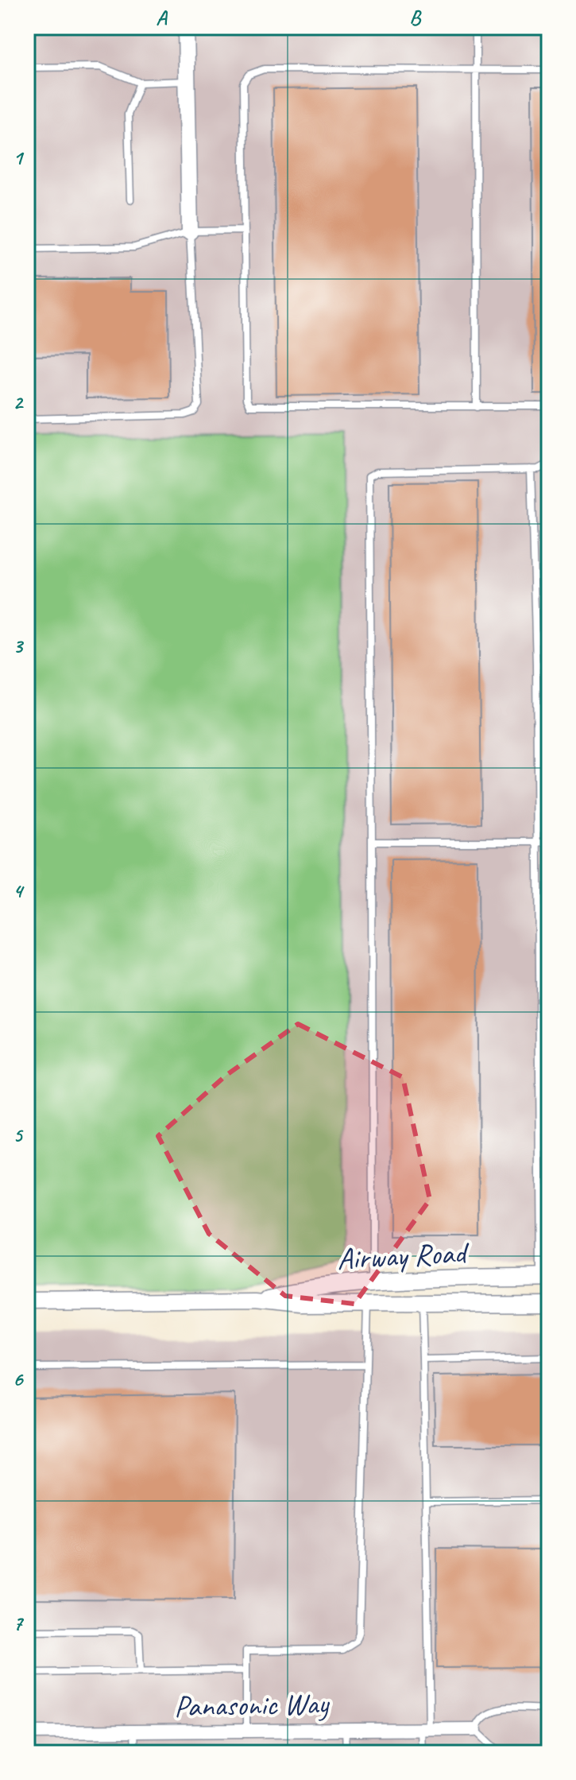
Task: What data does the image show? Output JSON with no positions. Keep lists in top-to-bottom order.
{
  "streets": {
    "street": ["Airway Road", "Panasonic Way"]
  },
  "grid": {
    "columns": ["A", "B"],
    "rows": [
      "1",
      "2",
      "3",
      "4",
      "5",
      "6",
      "7"
    ]
  }
}
